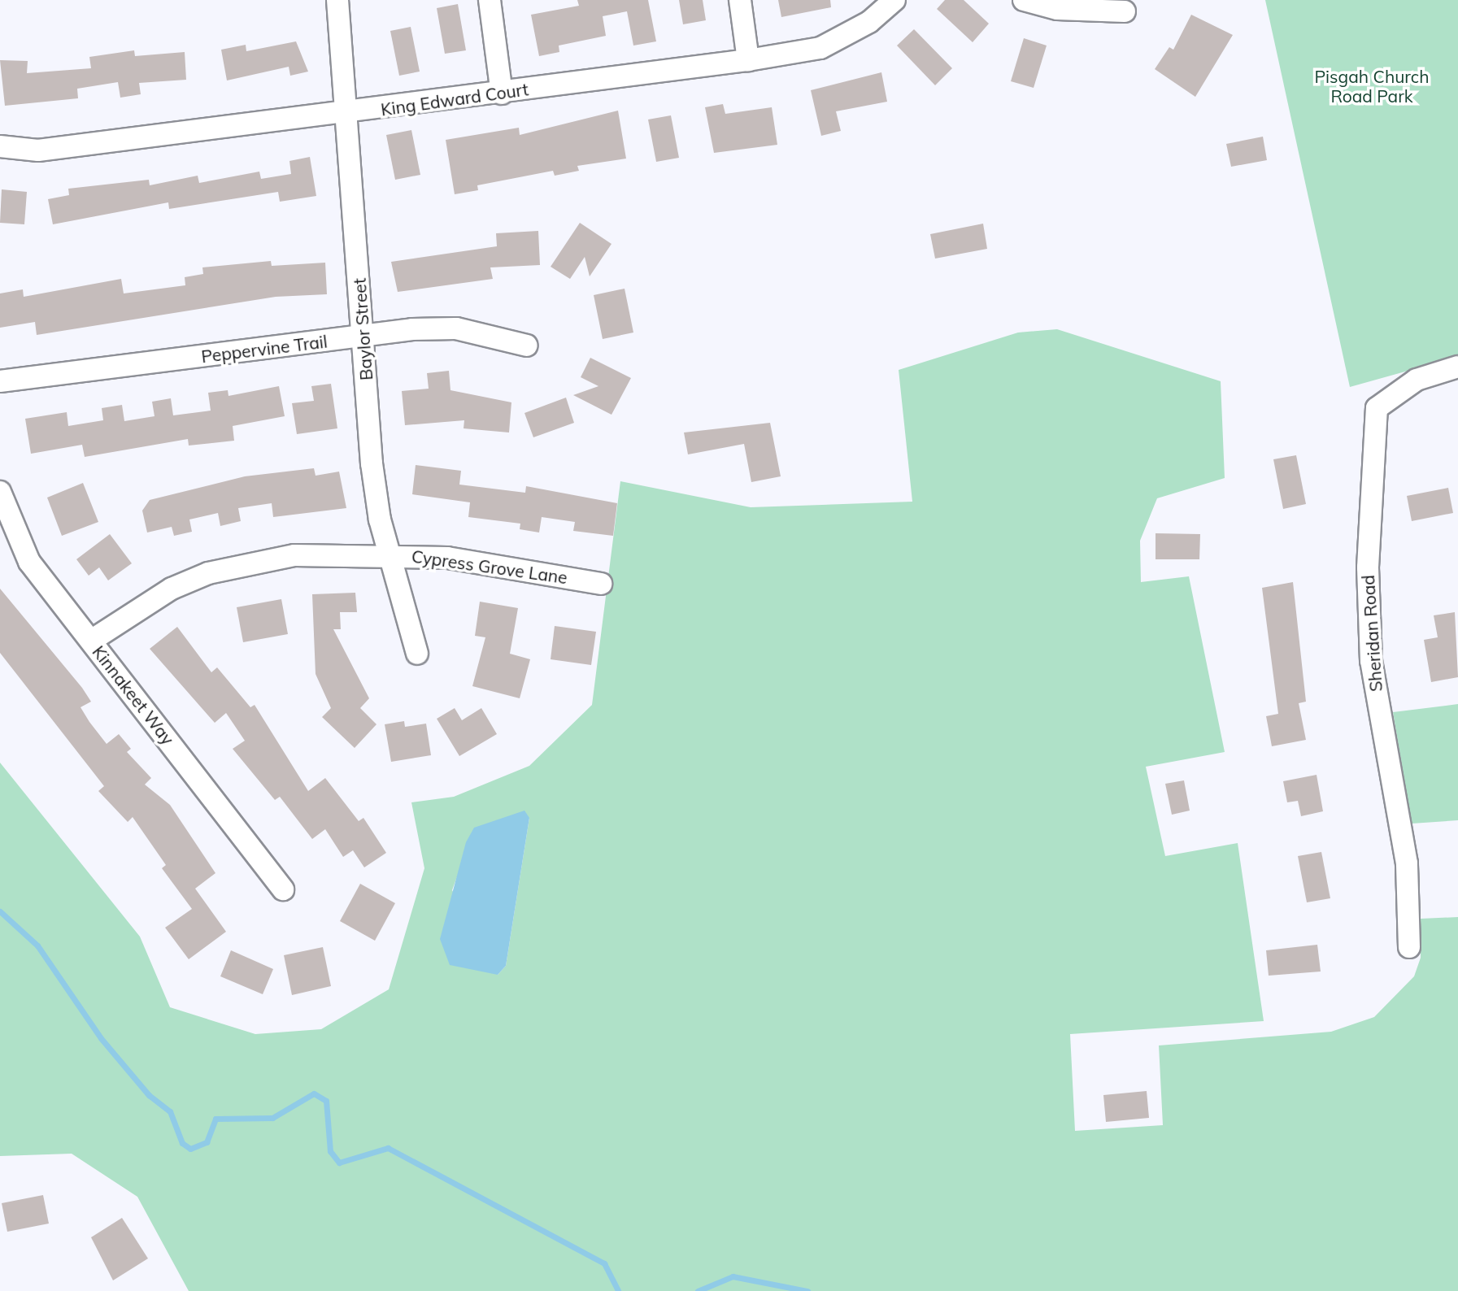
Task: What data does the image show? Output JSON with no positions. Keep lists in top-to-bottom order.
{
  "streets": {
    "street": [
      "King Edward Court",
      "Baylor Street",
      "Peppervine Trail",
      "Cypress Grove Lane",
      "Sheridan Road",
      "Kinnakeet Way"
    ]
  },
  "crossings": [
    ["King Edward Court", "Baylor Street"],
    ["Baylor Street", "Peppervine Trail"],
    ["Baylor Street", "Cypress Grove Lane"],
    ["Cypress Grove Lane", "Kinnakeet Way"]
  ],
  "parks": ["Pisgah Church Road Park"]
}
